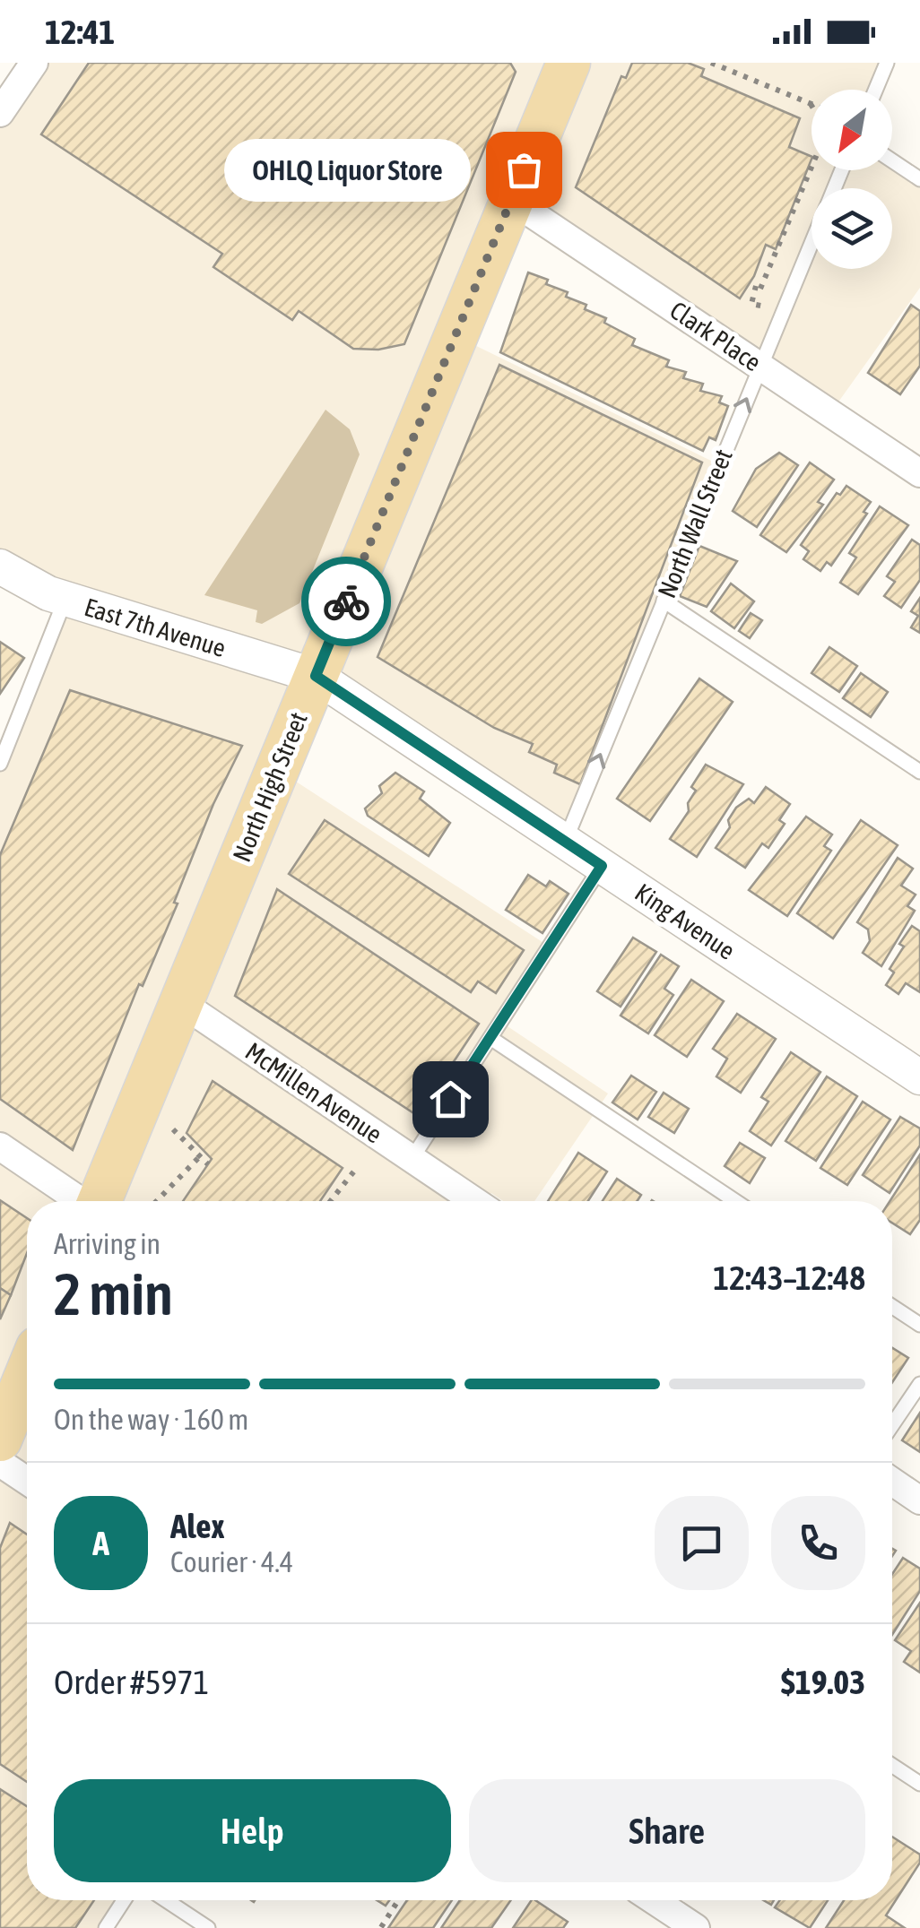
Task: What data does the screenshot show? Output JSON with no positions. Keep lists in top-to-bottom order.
{
  "streets": {
    "main road": ["North High Street"],
    "street": [
      "Clark Place",
      "East 7th Avenue",
      "King Avenue",
      "McMillen Avenue"
    ],
    "lane": ["North Wall Street"]
  },
  "crossings": [
    ["Clark Place", "North Wall Street"],
    ["Clark Place", "North High Street"],
    ["North Wall Street", "King Avenue"],
    ["East 7th Avenue", "North High Street"],
    ["East 7th Avenue", "King Avenue"],
    ["North High Street", "King Avenue"],
    ["North High Street", "McMillen Avenue"]
  ],
  "one_way": ["North Wall Street"],
  "places": ["OHLQ Liquor Store"],
  "north": "bottom left",
  "page": {
    "status": "12:41",
    "bubble": "OHLQ Liquor Store",
    "heading": ["2 min", "Arriving in", "12:43–12:48"],
    "panel": [
      "Alex",
      "Courier · 4.4",
      "Order #5971",
      "$19.03"
    ],
    "bar": "On the way · 160 m",
    "round": "A",
    "buttons": ["Help", "Share"]
  }
}
